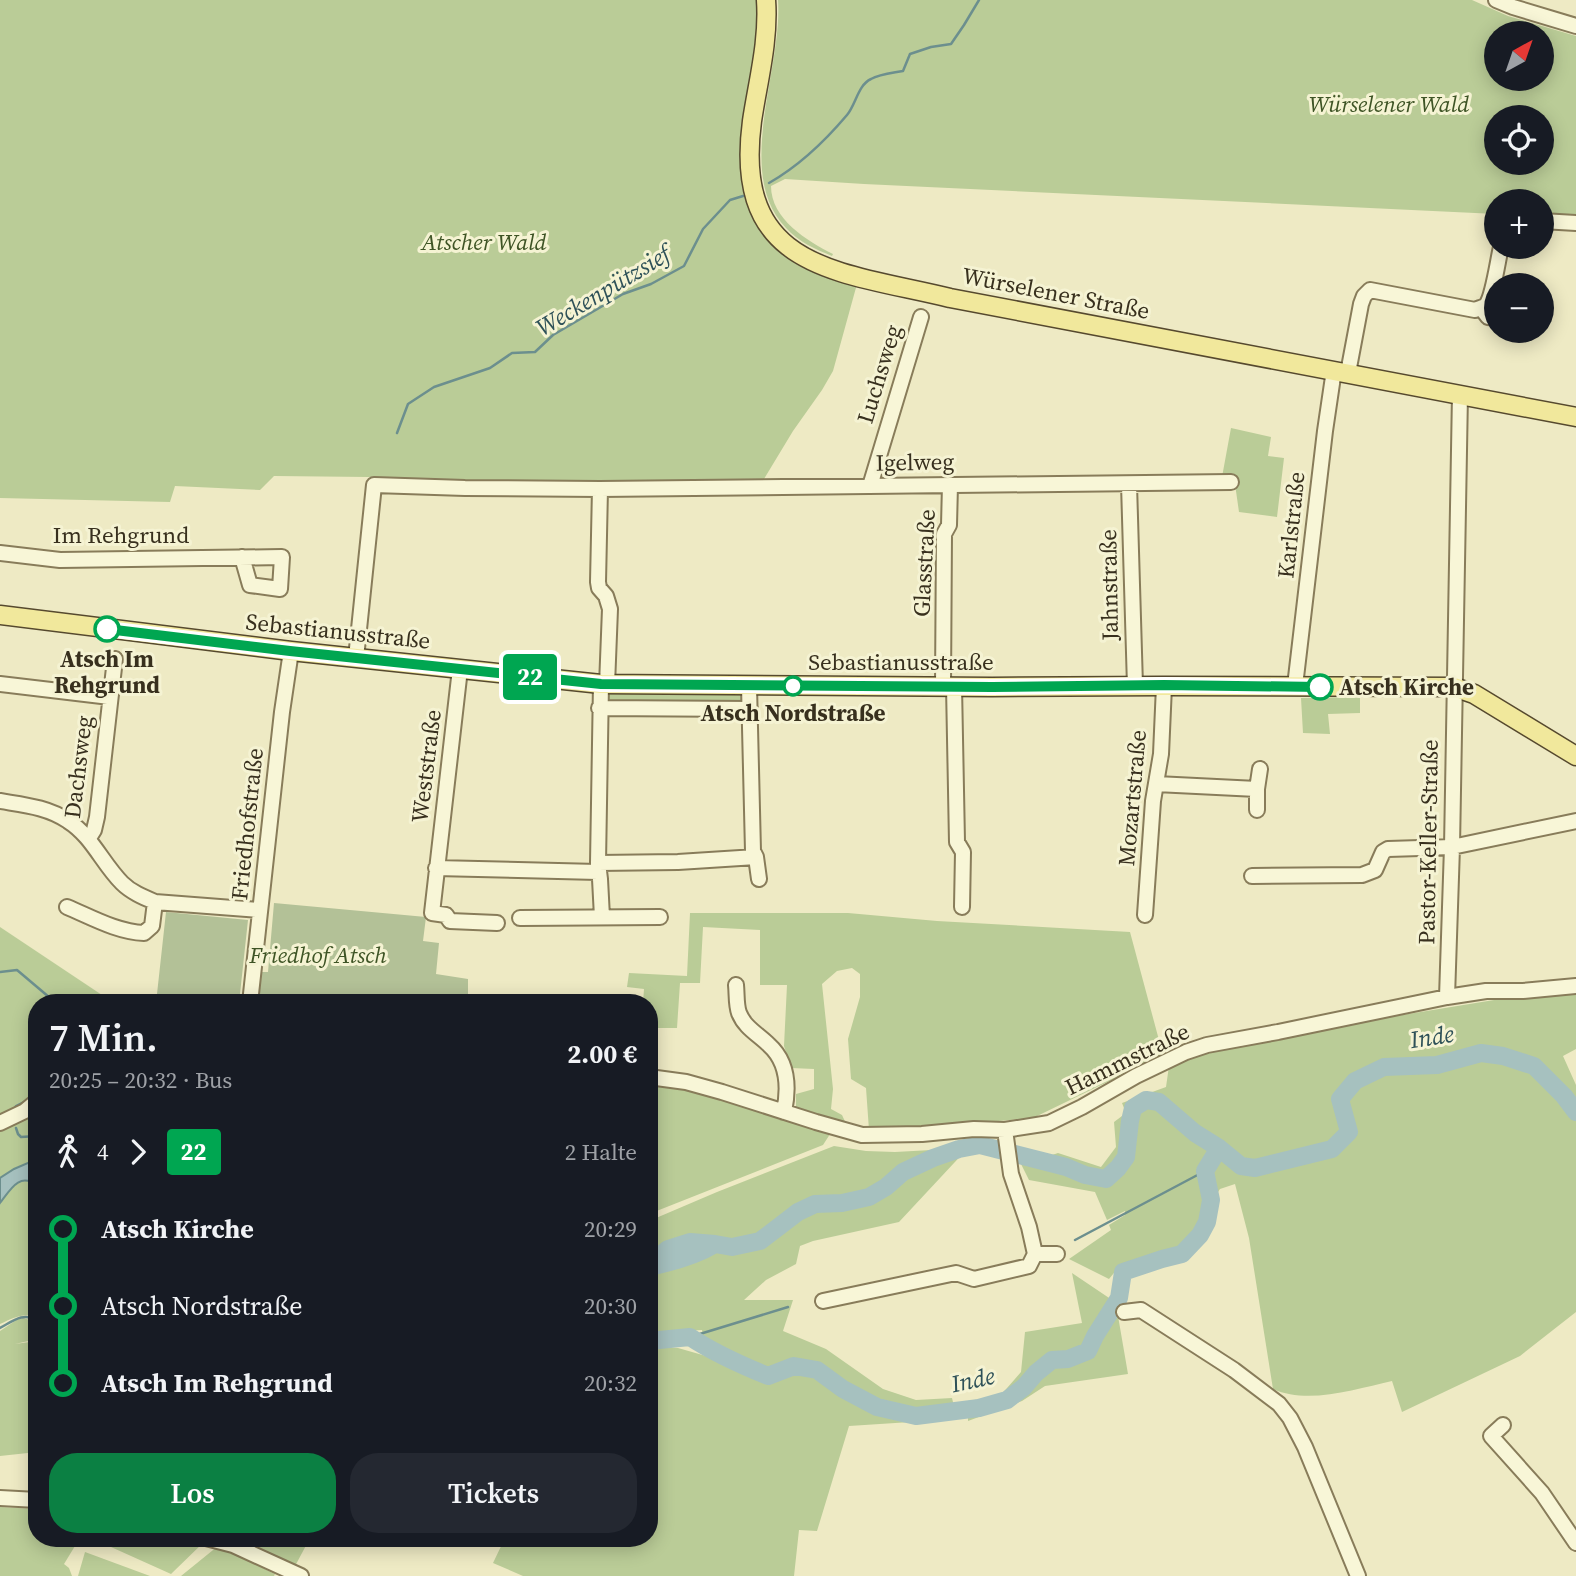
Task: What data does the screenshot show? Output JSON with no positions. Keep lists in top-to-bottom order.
{
  "streets": {
    "main road": ["Würselener Straße", "Sebastianusstraße"],
    "street": [
      "Luchsweg",
      "Igelweg",
      "Karlstraße",
      "Im Rehgrund",
      "Glasstraße",
      "Jahnstraße",
      "Weststraße",
      "Dachsweg",
      "Mozartstraße",
      "Friedhofstraße",
      "Pastor-Keller-Straße",
      "Hammstraße"
    ]
  },
  "crossings": [
    ["Würselener Straße", "Karlstraße"],
    ["Würselener Straße", "Pastor-Keller-Straße"],
    ["Luchsweg", "Igelweg"],
    ["Igelweg", "Glasstraße"],
    ["Igelweg", "Jahnstraße"],
    ["Igelweg", "Sebastianusstraße"],
    ["Karlstraße", "Sebastianusstraße"],
    ["Glasstraße", "Sebastianusstraße"],
    ["Jahnstraße", "Sebastianusstraße"],
    ["Sebastianusstraße", "Weststraße"],
    ["Sebastianusstraße", "Mozartstraße"],
    ["Sebastianusstraße", "Friedhofstraße"],
    ["Sebastianusstraße", "Pastor-Keller-Straße"],
    ["Pastor-Keller-Straße", "Hammstraße"]
  ],
  "water": ["Weckenpützsief", "Inde"],
  "parks": ["Würselener Wald", "Atscher Wald", "Friedhof Atsch"],
  "places": ["Atsch Im Rehgrund", "Atsch Nordstraße", "Atsch Kirche"],
  "lines": ["bus line 22"],
  "north": "top right",
  "page": {
    "on_map": "22",
    "map_buttons": ["+", "−"],
    "heading": ["7 Min.", "20:25 – 20:32 · Bus", "2.00 €"],
    "legs": ["4", "22", "2 Halte"],
    "list": [
      {
        "name": "Atsch Kirche",
        "value": "20:29"
      },
      {
        "name": "Atsch Nordstraße",
        "value": "20:30"
      },
      {
        "name": "Atsch Im Rehgrund",
        "value": "20:32"
      }
    ],
    "buttons": ["Los", "Tickets"]
  }
}
